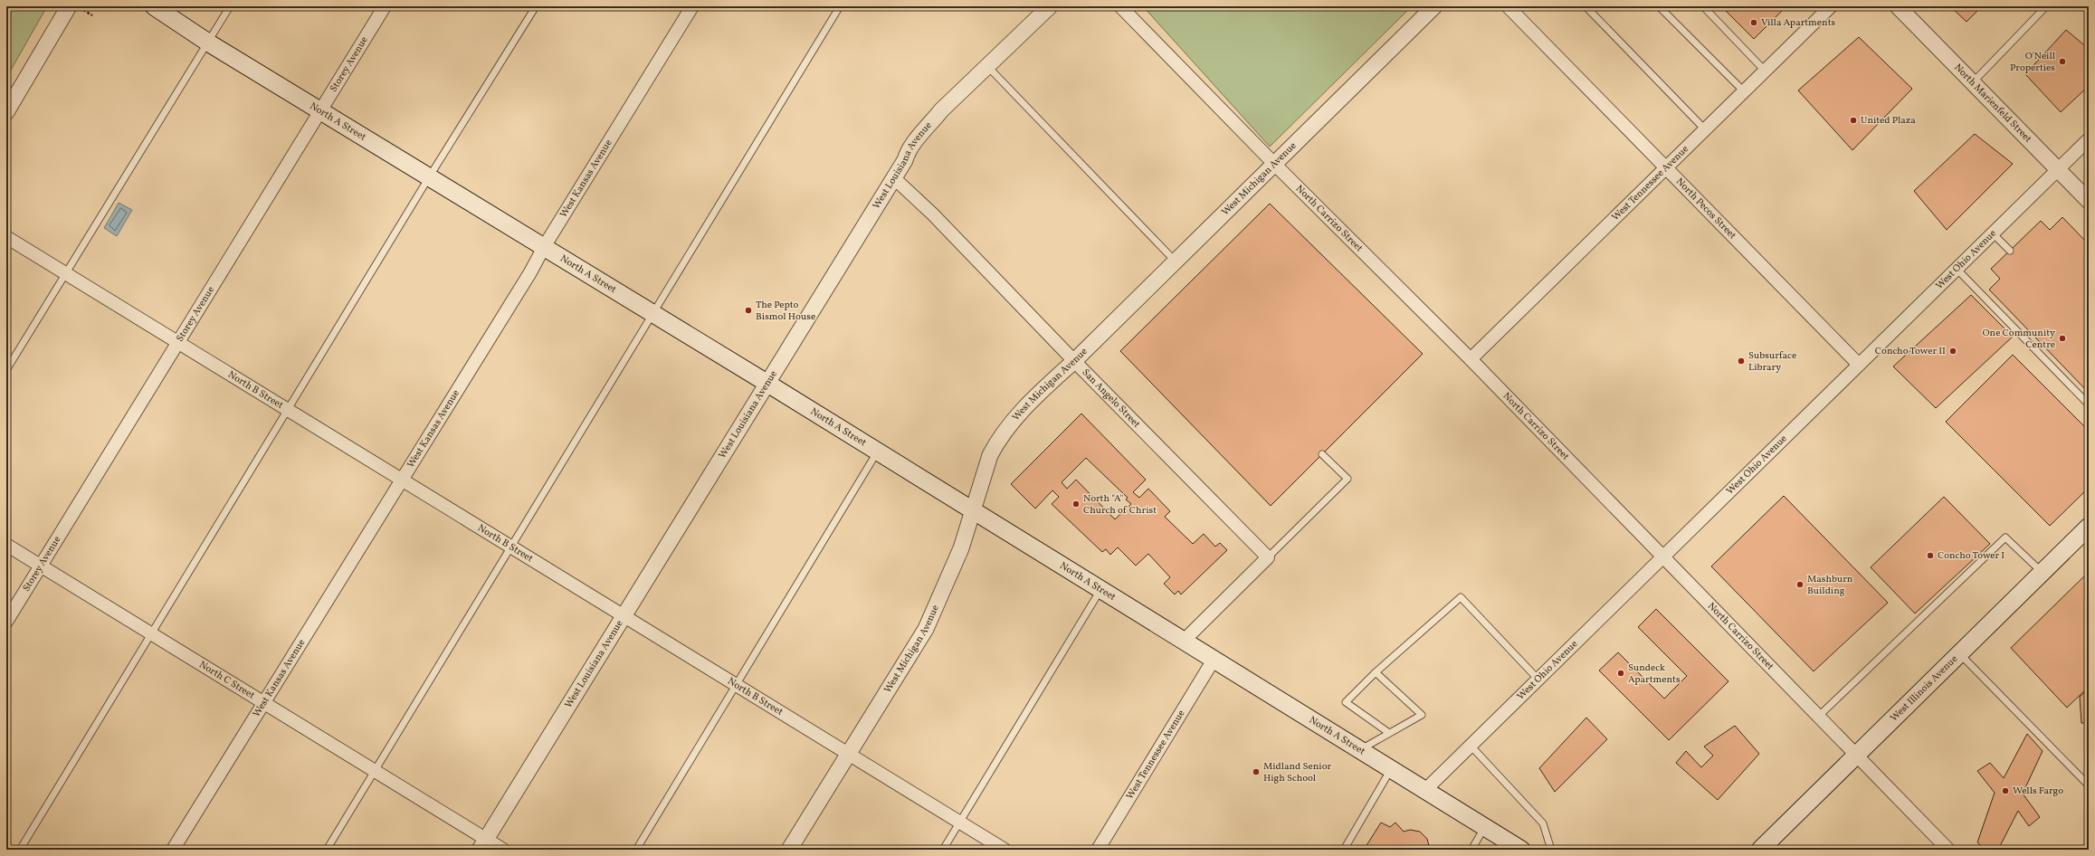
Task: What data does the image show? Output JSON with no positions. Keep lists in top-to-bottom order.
{
  "streets": {
    "main road": ["North A Street", "West Illinois Avenue"],
    "street": [
      "Storey Avenue",
      "North Marienfeld Street",
      "West Louisiana Avenue",
      "West Kansas Avenue",
      "West Michigan Avenue",
      "West Tennessee Avenue",
      "North Pecos Street",
      "North Carrizo Street",
      "West Ohio Avenue",
      "North B Street",
      "San Angelo Street",
      "North C Street"
    ]
  },
  "crossings": [
    ["Storey Avenue", "North A Street"],
    ["Storey Avenue", "North B Street"],
    ["Storey Avenue", "North C Street"],
    ["North Marienfeld Street", "West Ohio Avenue"],
    ["North A Street", "West Louisiana Avenue"],
    ["North A Street", "West Kansas Avenue"],
    ["North A Street", "West Michigan Avenue"],
    ["North A Street", "West Tennessee Avenue"],
    ["North A Street", "West Ohio Avenue"],
    ["West Louisiana Avenue", "North B Street"],
    ["West Louisiana Avenue", "San Angelo Street"],
    ["West Louisiana Avenue", "North C Street"],
    ["West Kansas Avenue", "North B Street"],
    ["West Kansas Avenue", "North C Street"],
    ["West Michigan Avenue", "North Carrizo Street"],
    ["West Michigan Avenue", "North B Street"],
    ["West Michigan Avenue", "San Angelo Street"],
    ["West Tennessee Avenue", "North Pecos Street"],
    ["West Tennessee Avenue", "North Carrizo Street"],
    ["North Pecos Street", "West Ohio Avenue"],
    ["North Carrizo Street", "West Ohio Avenue"],
    ["North Carrizo Street", "West Illinois Avenue"]
  ],
  "places": [
    "Villa Apartments",
    "O'Neill Properties",
    "United Plaza",
    "The Pepto Bismol House",
    "One Community Centre",
    "Concho Tower II",
    "Subsurface Library",
    "North \"A\" Church of Christ",
    "Concho Tower I",
    "Mashburn Building",
    "Sundeck Apartments",
    "Midland Senior High School",
    "Wells Fargo"
  ]
}
